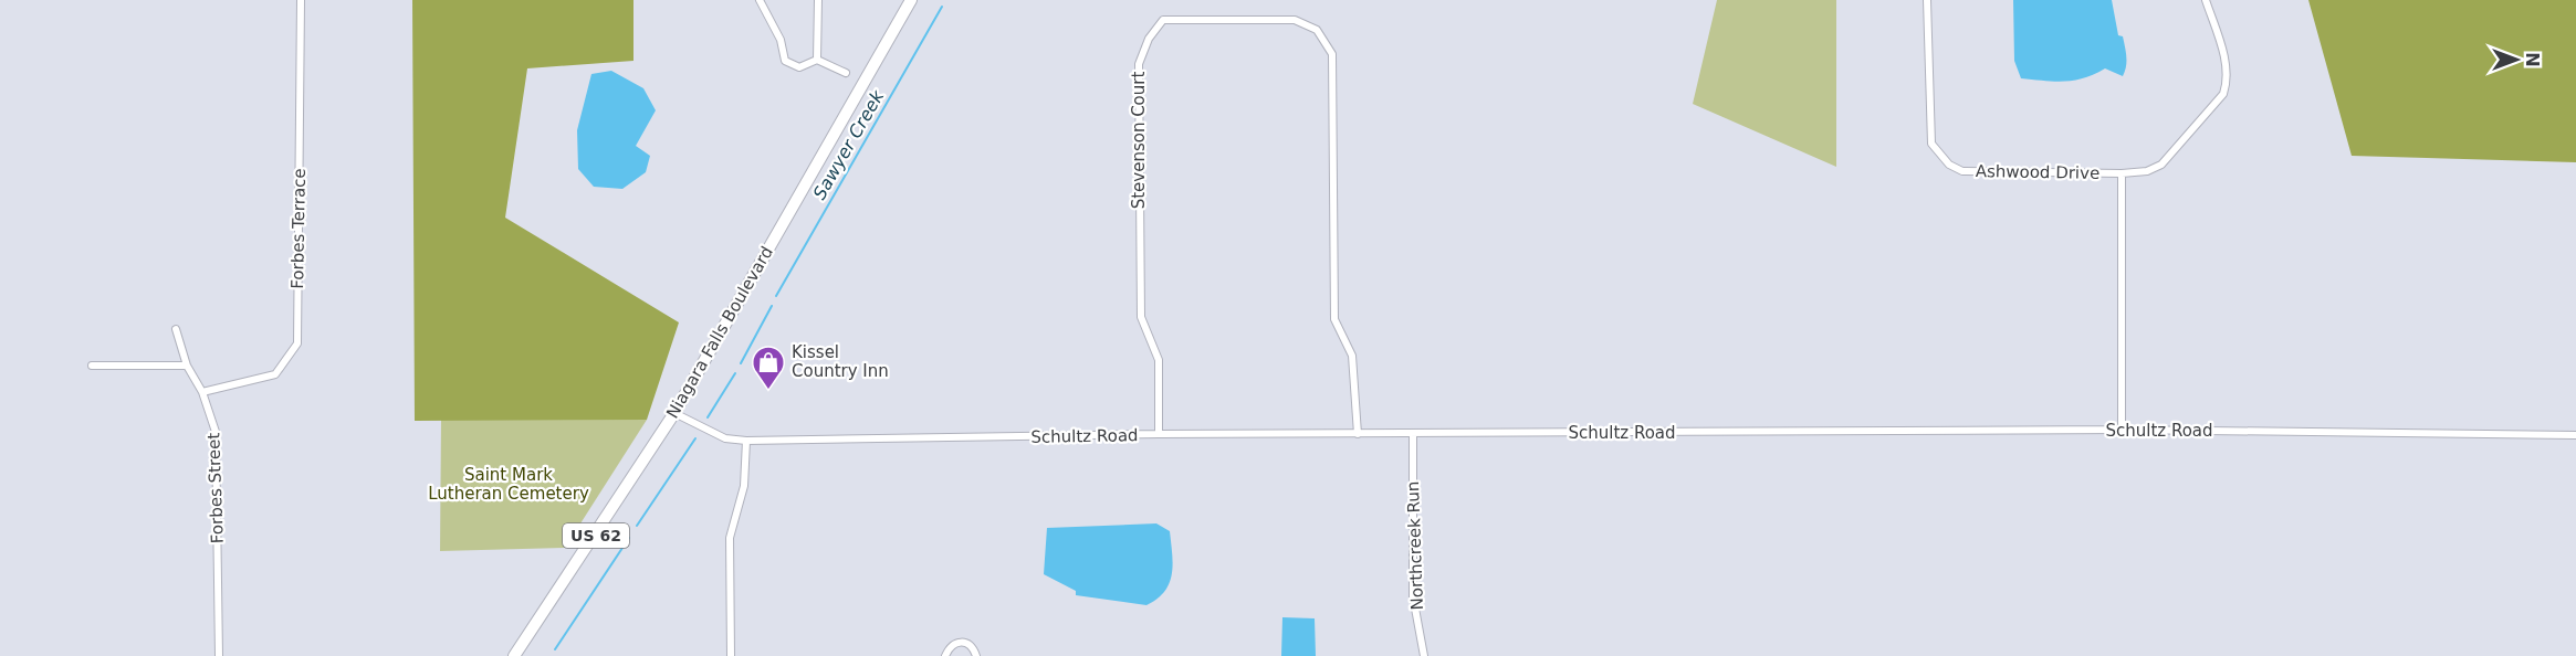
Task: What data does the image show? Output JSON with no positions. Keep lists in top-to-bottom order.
{
  "streets": {
    "main road": ["Niagara Falls Boulevard", "US 62"],
    "street": [
      "Stevenson Court",
      "Ashwood Drive",
      "Forbes Terrace",
      "Schultz Road",
      "Forbes Street",
      "Northcreek Run"
    ]
  },
  "crossings": [
    ["Stevenson Court", "Schultz Road"],
    ["Ashwood Drive", "Schultz Road"],
    ["Forbes Terrace", "Forbes Street"],
    ["Niagara Falls Boulevard", "Schultz Road"],
    ["Schultz Road", "Northcreek Run"]
  ],
  "water": ["Sawyer Creek"],
  "parks": ["Saint Mark Lutheran Cemetery"],
  "places": {
    "shop": ["Kissel Country Inn"]
  },
  "north": "right"
}
